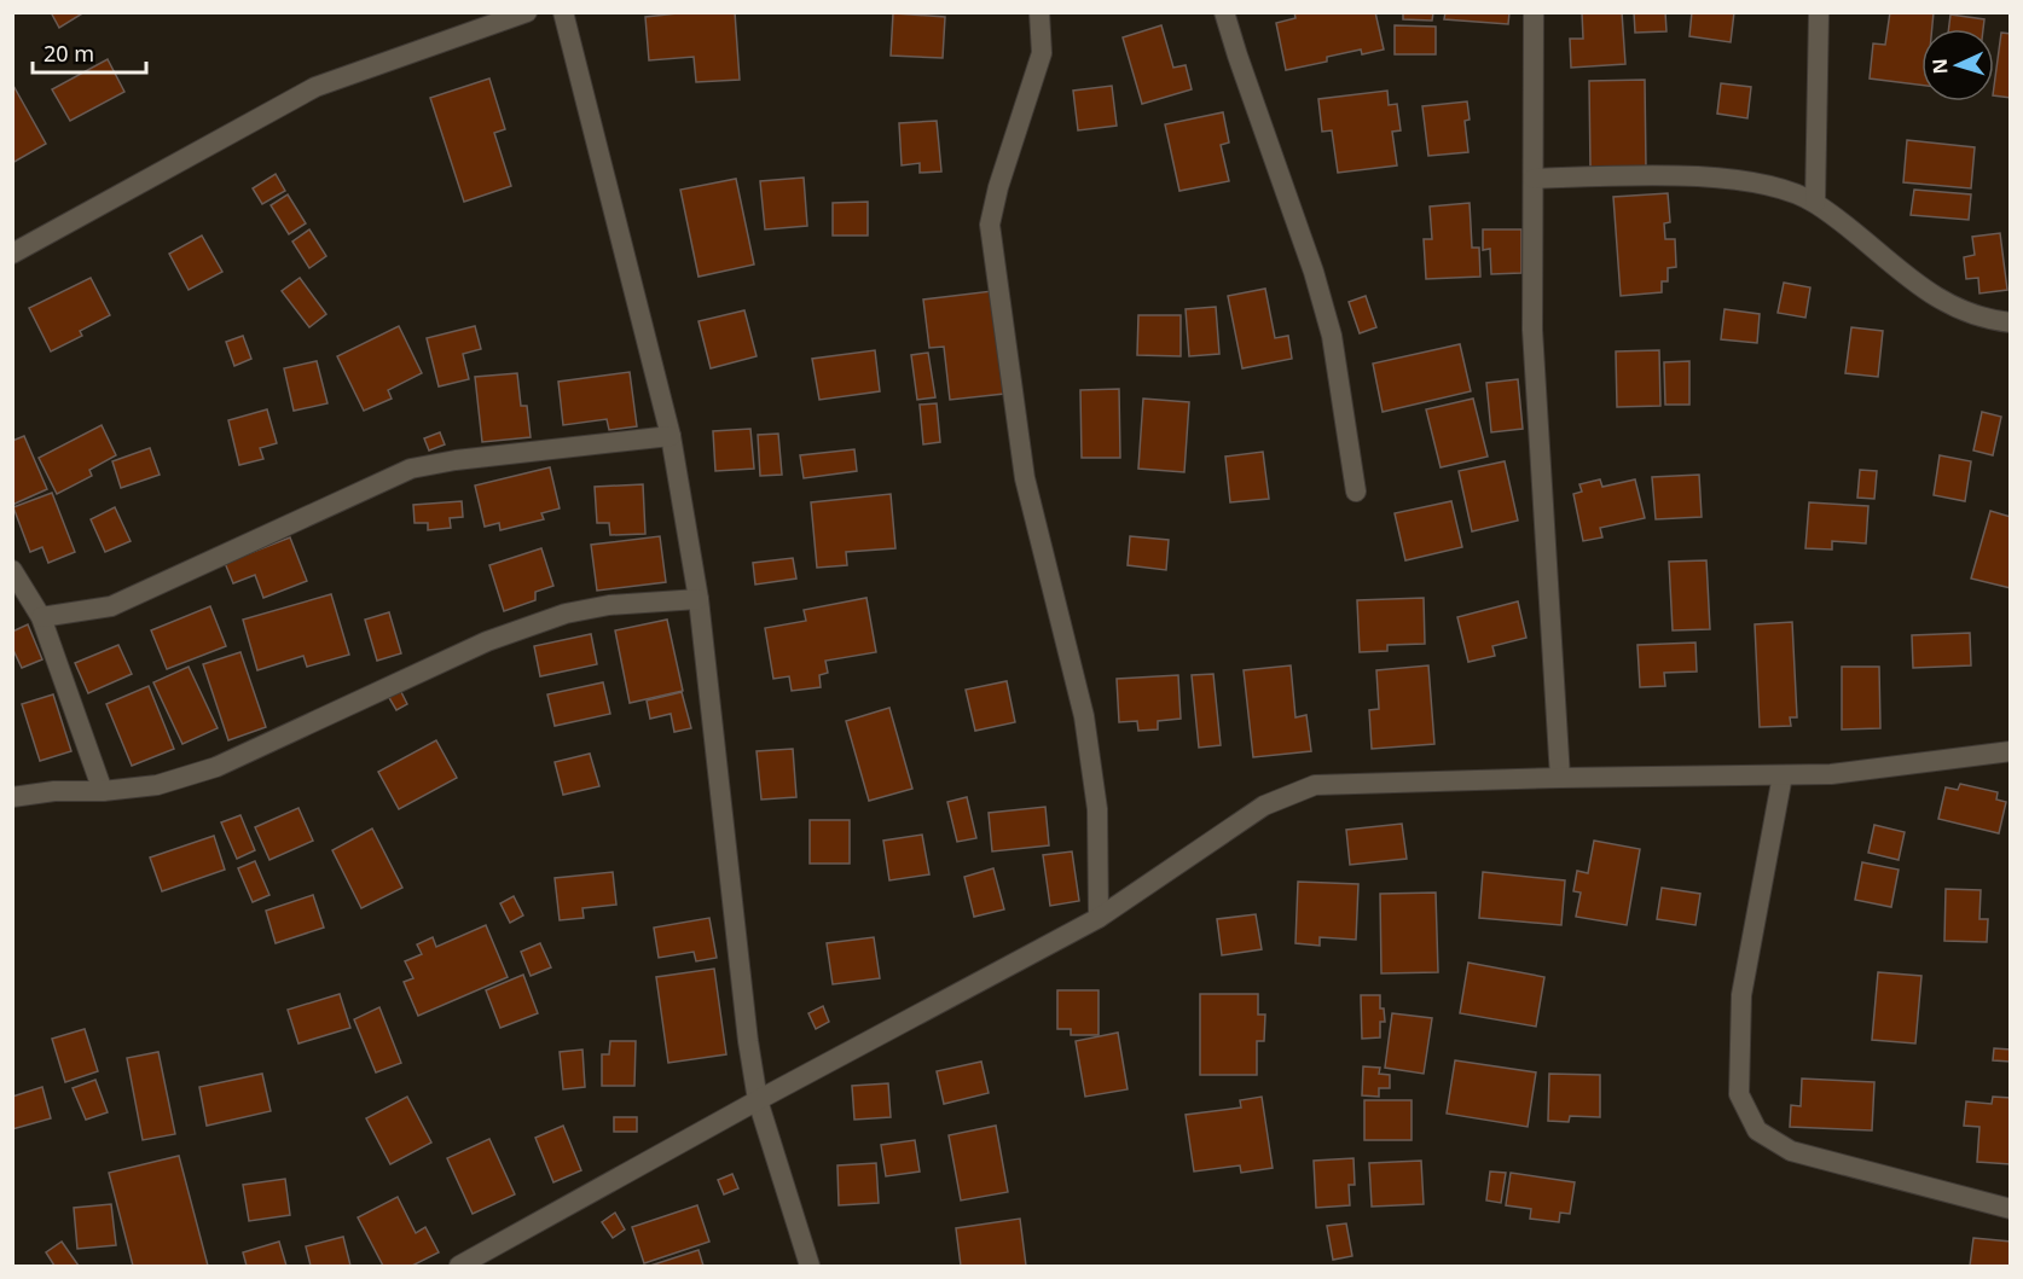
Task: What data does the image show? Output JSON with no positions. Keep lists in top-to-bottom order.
{
  "scale_bar": "20 m",
  "north": "left"
}
